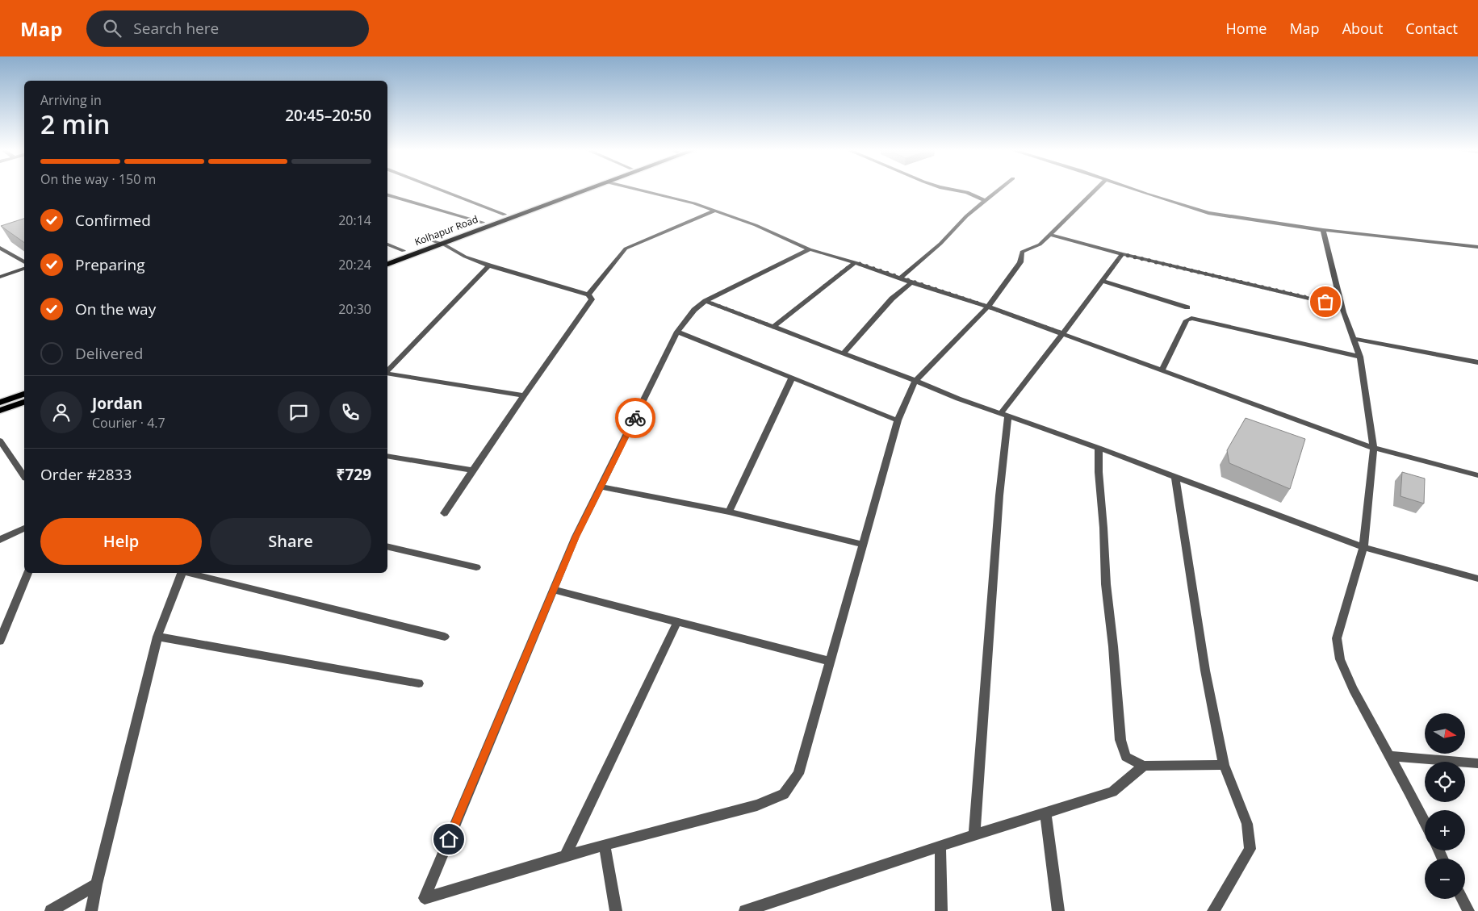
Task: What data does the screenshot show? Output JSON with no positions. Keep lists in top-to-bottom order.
{
  "streets": {
    "main road": ["Kolhapur Road"]
  },
  "north": "right",
  "page": {
    "header": "Map",
    "search": "Search here",
    "nav": [
      "Home",
      "Map",
      "About",
      "Contact"
    ],
    "heading": ["2 min", "Arriving in", "20:45–20:50"],
    "panel": [
      "Jordan",
      "Courier · 4.7",
      "Order #2833",
      "₹729"
    ],
    "bar": "On the way · 150 m",
    "list": [
      ["Confirmed", "20:14"],
      ["Preparing", "20:24"],
      ["On the way", "20:30"],
      "Delivered"
    ],
    "buttons": ["Help", "Share"],
    "map_buttons": ["+", "−"]
  }
}
